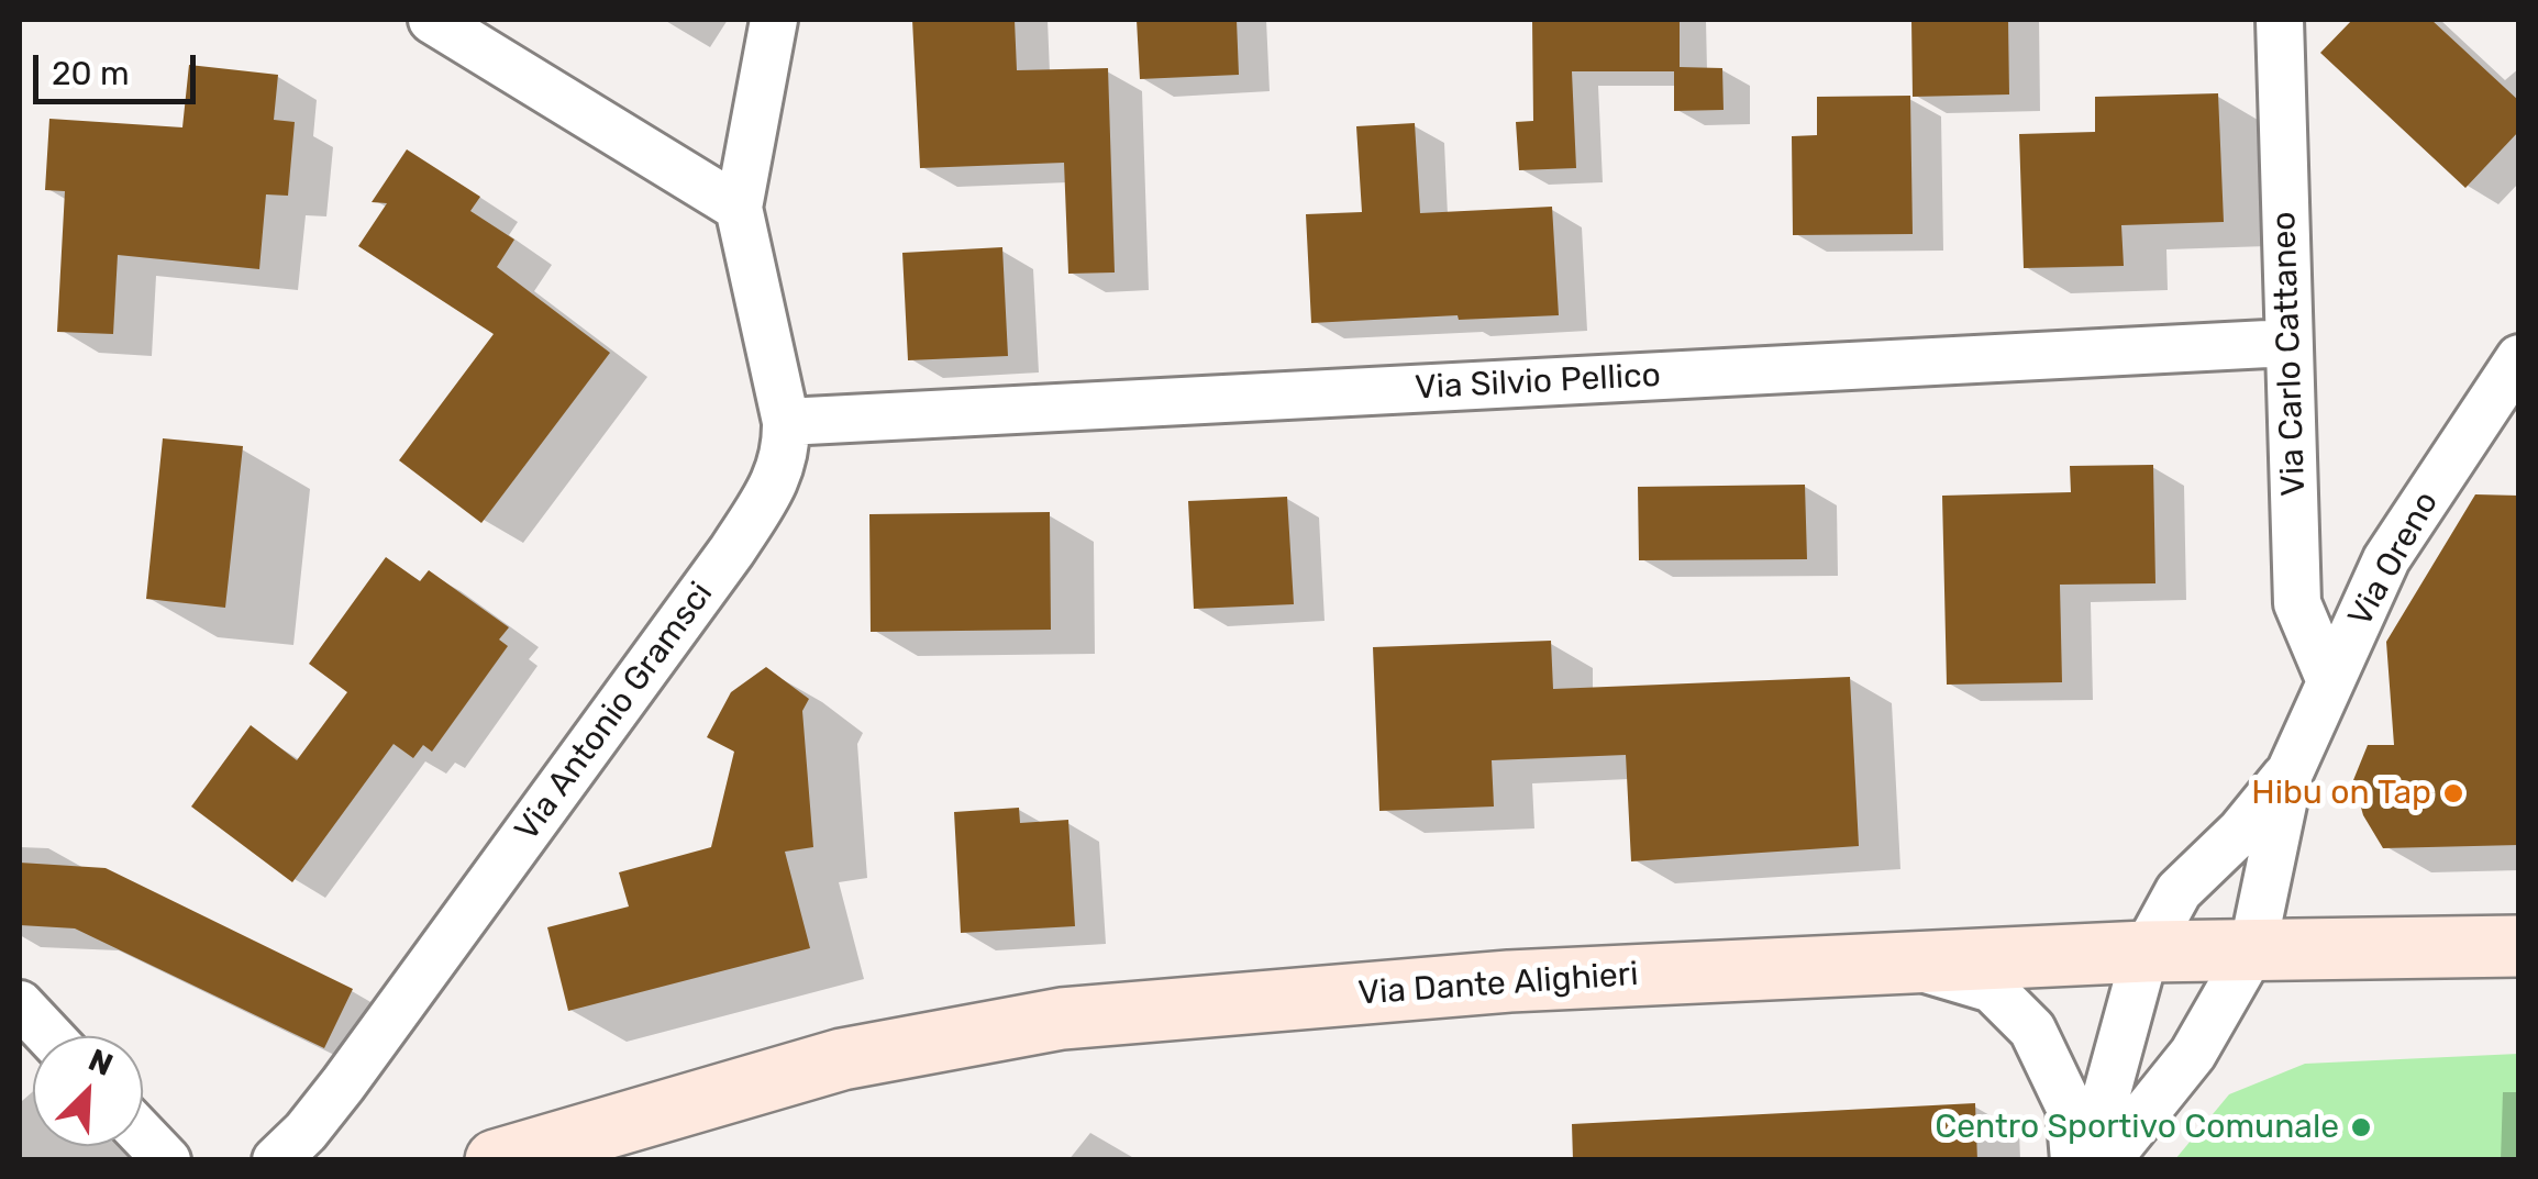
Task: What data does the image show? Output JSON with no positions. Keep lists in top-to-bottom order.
{
  "streets": {
    "main road": ["Via Dante Alighieri"],
    "street": [
      "Via Carlo Cattaneo",
      "Via Silvio Pellico",
      "Via Oreno",
      "Via Antonio Gramsci"
    ]
  },
  "crossings": [
    ["Via Carlo Cattaneo", "Via Silvio Pellico"],
    ["Via Carlo Cattaneo", "Via Oreno"],
    ["Via Silvio Pellico", "Via Antonio Gramsci"],
    ["Via Oreno", "Via Dante Alighieri"]
  ],
  "places": ["Hibu on Tap", "Centro Sportivo Comunale"],
  "scale_bar": "20 m",
  "north": "top right"
}
